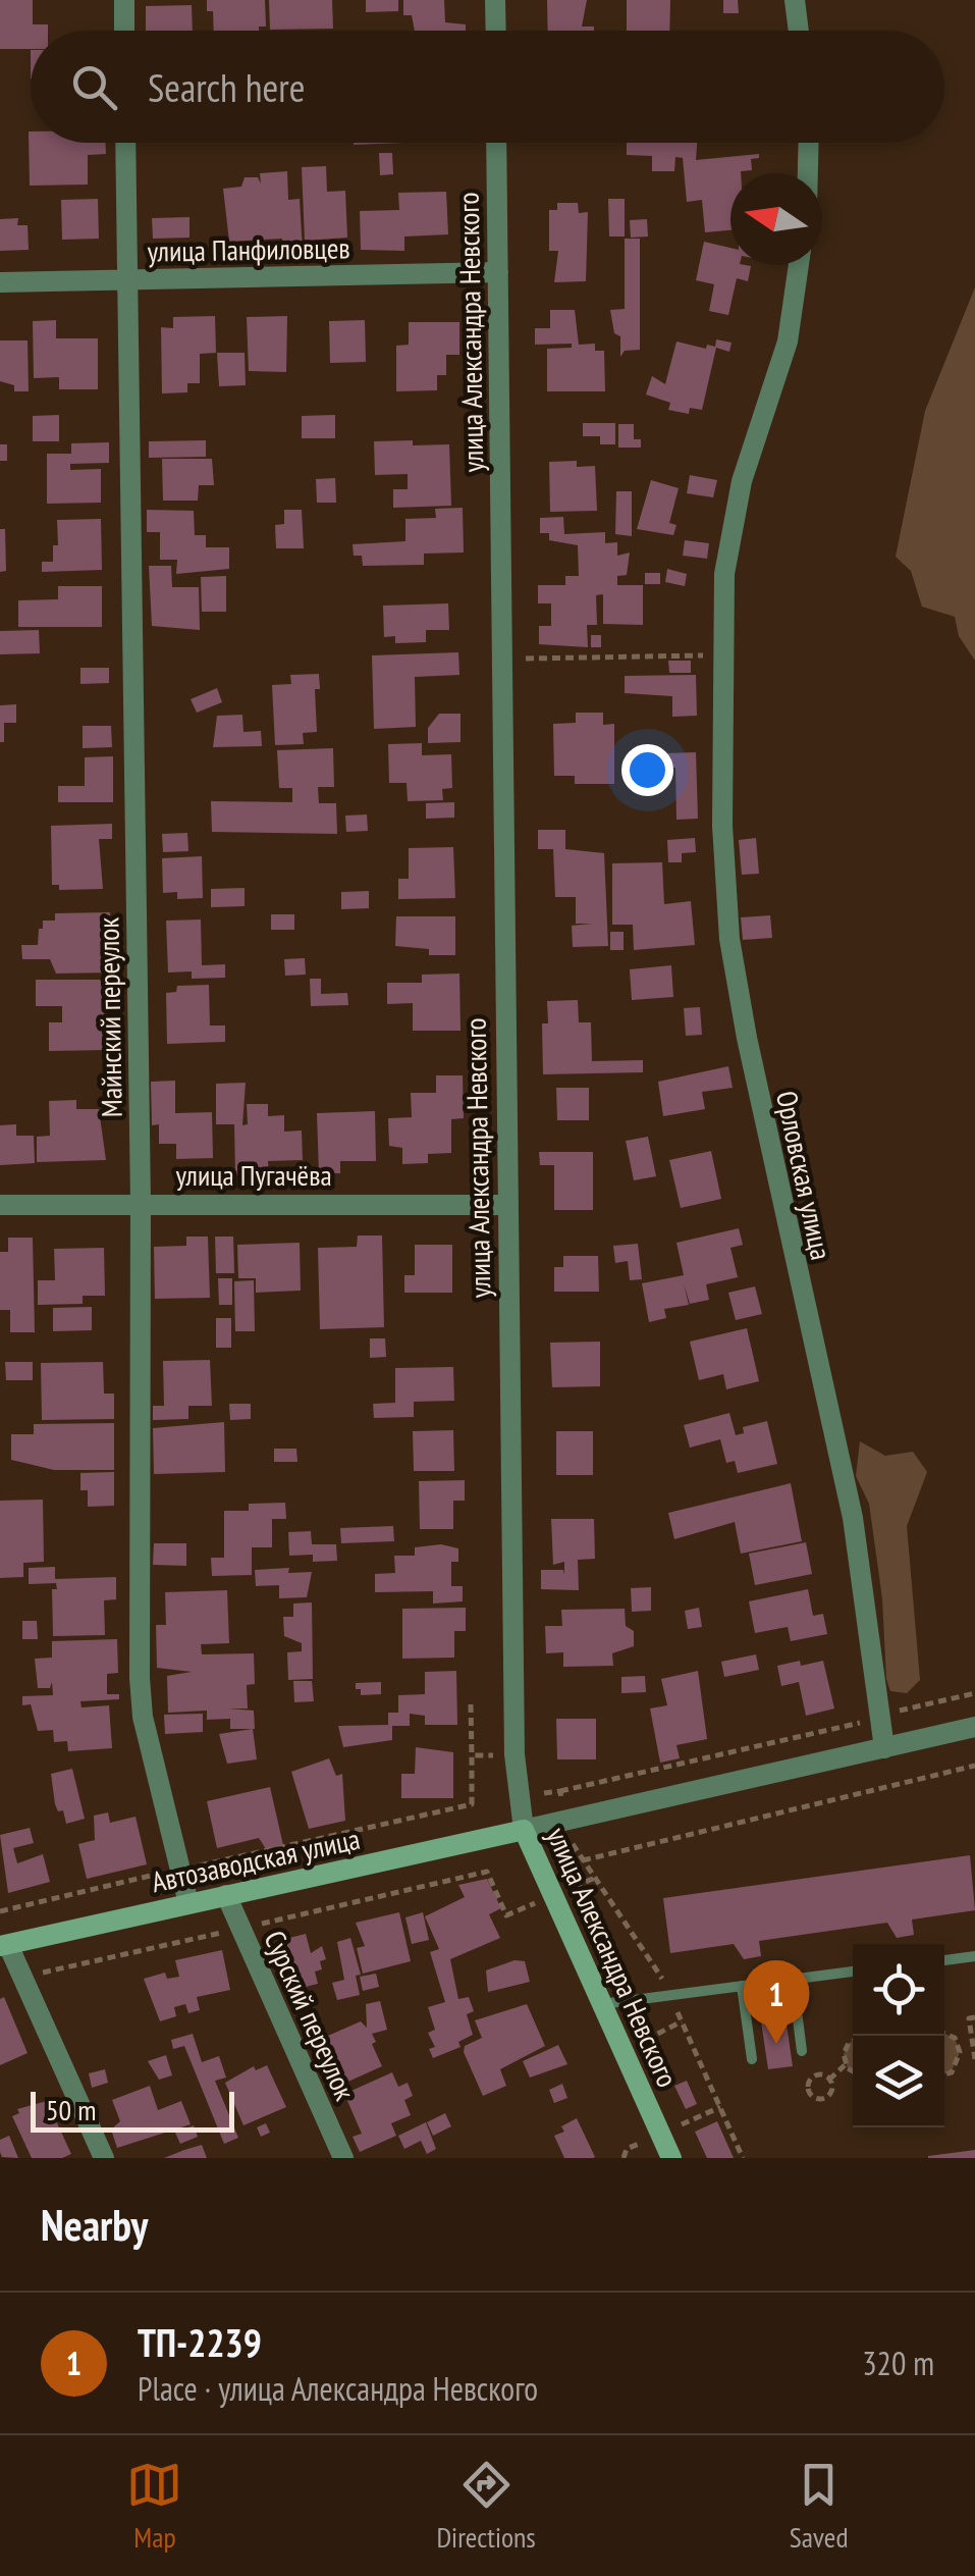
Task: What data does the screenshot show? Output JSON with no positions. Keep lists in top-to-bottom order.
{
  "streets": {
    "street": [
      "улица Панфиловцев",
      "улица Александра Невского",
      "Майнский переулок",
      "улица Пугачёва",
      "Орловская улица",
      "Автозаводская улица",
      "Сурский переулок"
    ]
  },
  "crossings": [
    ["улица Панфиловцев", "улица Александра Невского"],
    ["улица Панфиловцев", "Майнский переулок"],
    ["улица Александра Невского", "улица Пугачёва"],
    ["улица Александра Невского", "Автозаводская улица"],
    ["Майнский переулок", "улица Пугачёва"],
    ["Майнский переулок", "Автозаводская улица"],
    ["Автозаводская улица", "Сурский переулок"]
  ],
  "scale_bar": "50 m",
  "north": "left",
  "page": {
    "search": "Search here",
    "pins": "1",
    "scale": "50 m",
    "heading": "Nearby",
    "list": [
      {
        "mark": "1",
        "name": "ТП-2239",
        "note": "Place · улица Александра Невского",
        "value": "320 m"
      }
    ],
    "nav": ["Map", "Directions", "Saved"]
  }
}
